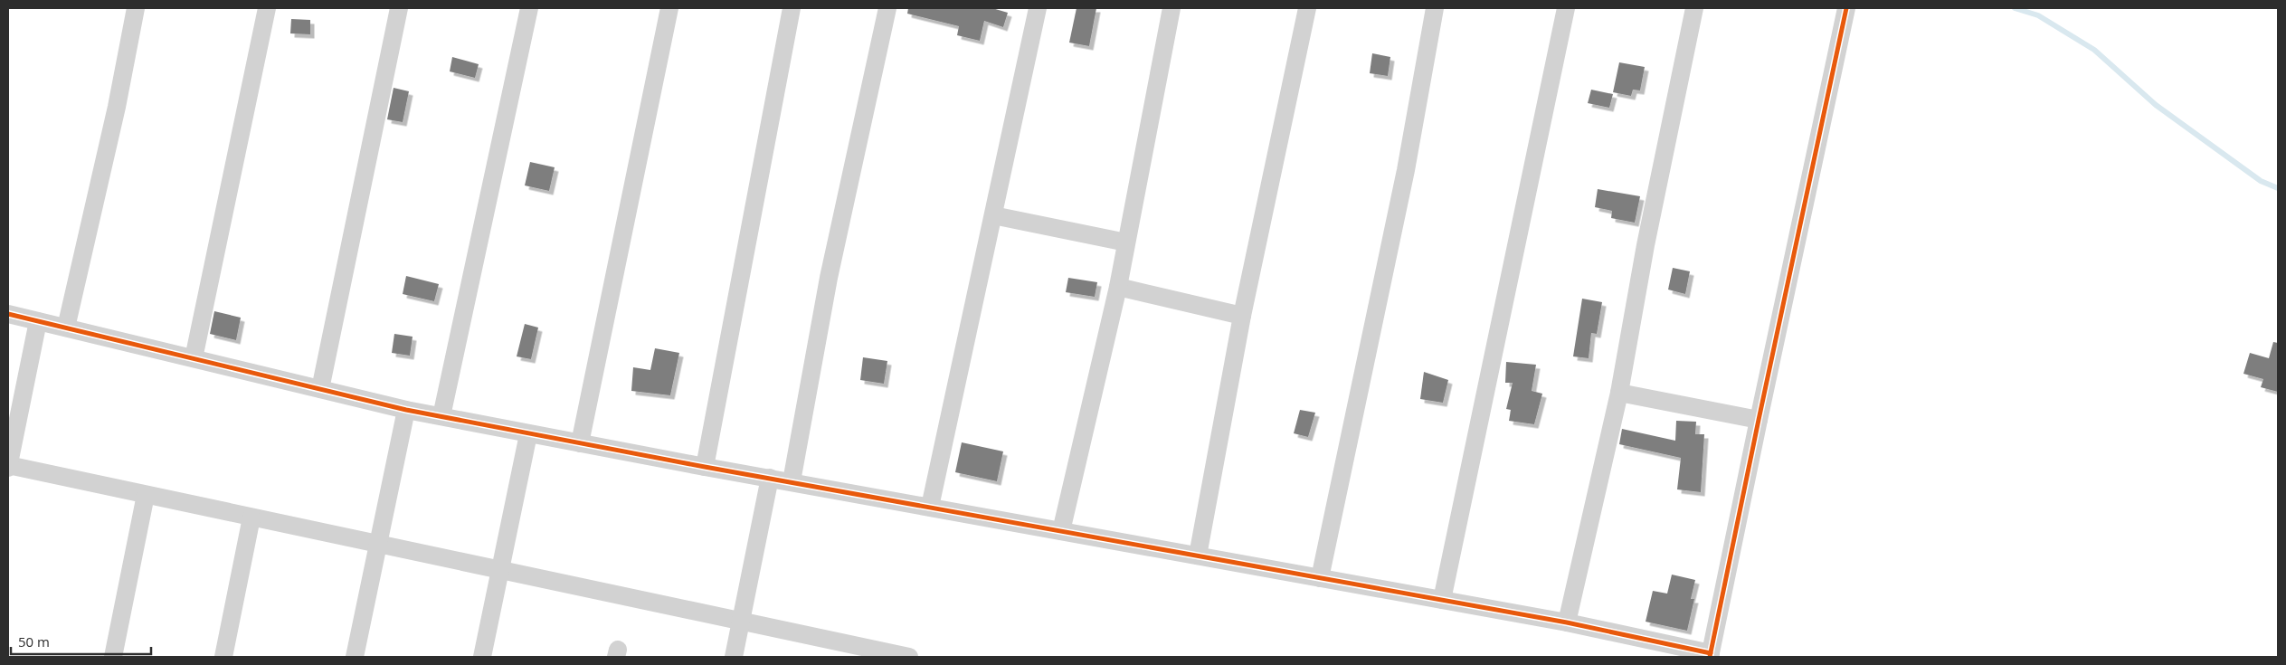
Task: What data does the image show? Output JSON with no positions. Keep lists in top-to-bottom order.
{
  "scale_bar": "50 m"
}
